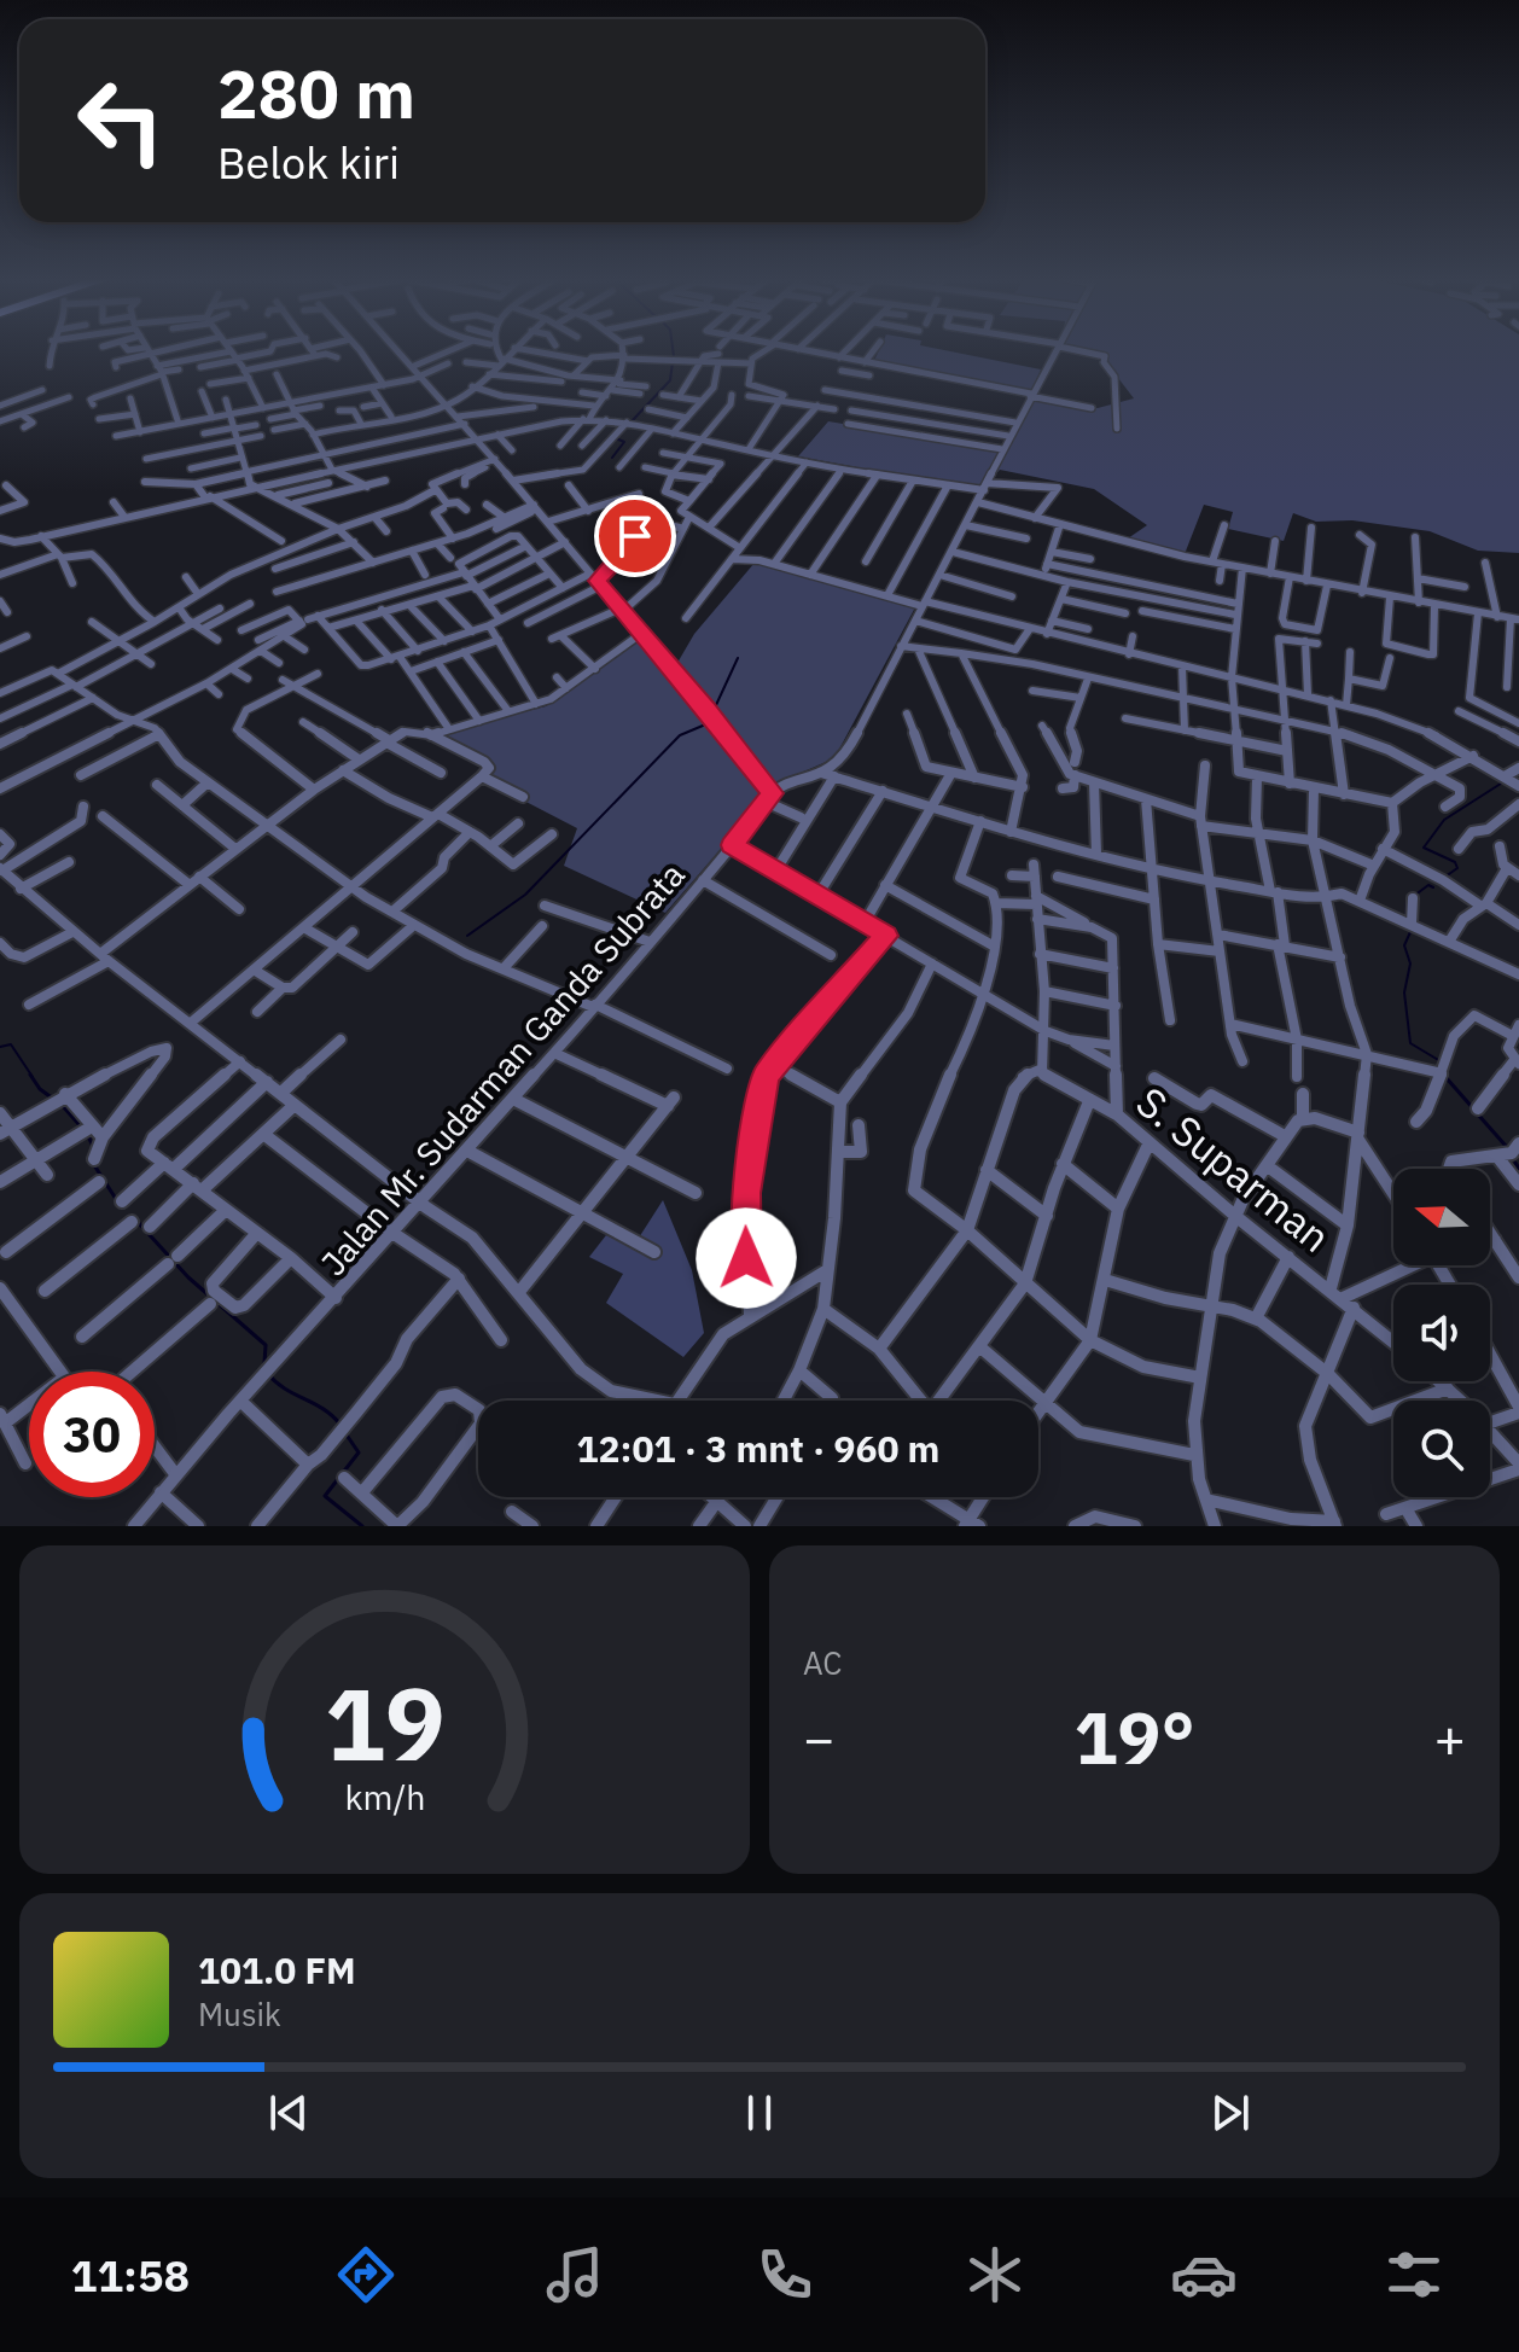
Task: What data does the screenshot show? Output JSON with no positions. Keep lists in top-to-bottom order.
{
  "streets": {
    "street": ["Jalan Mr. Sudarman Ganda Subrata", "S. Suparman"]
  },
  "north": "left",
  "page": {
    "turn": ["280 m", "Belok kiri"],
    "limit": "30",
    "trip": "12:01 · 3 mnt · 960 m",
    "tile": "AC",
    "heat": ["−", "19°", "+"],
    "song": ["101.0 FM", "Musik"],
    "tabs": "11:58",
    "gauge": ["19", "km/h"]
  }
}
